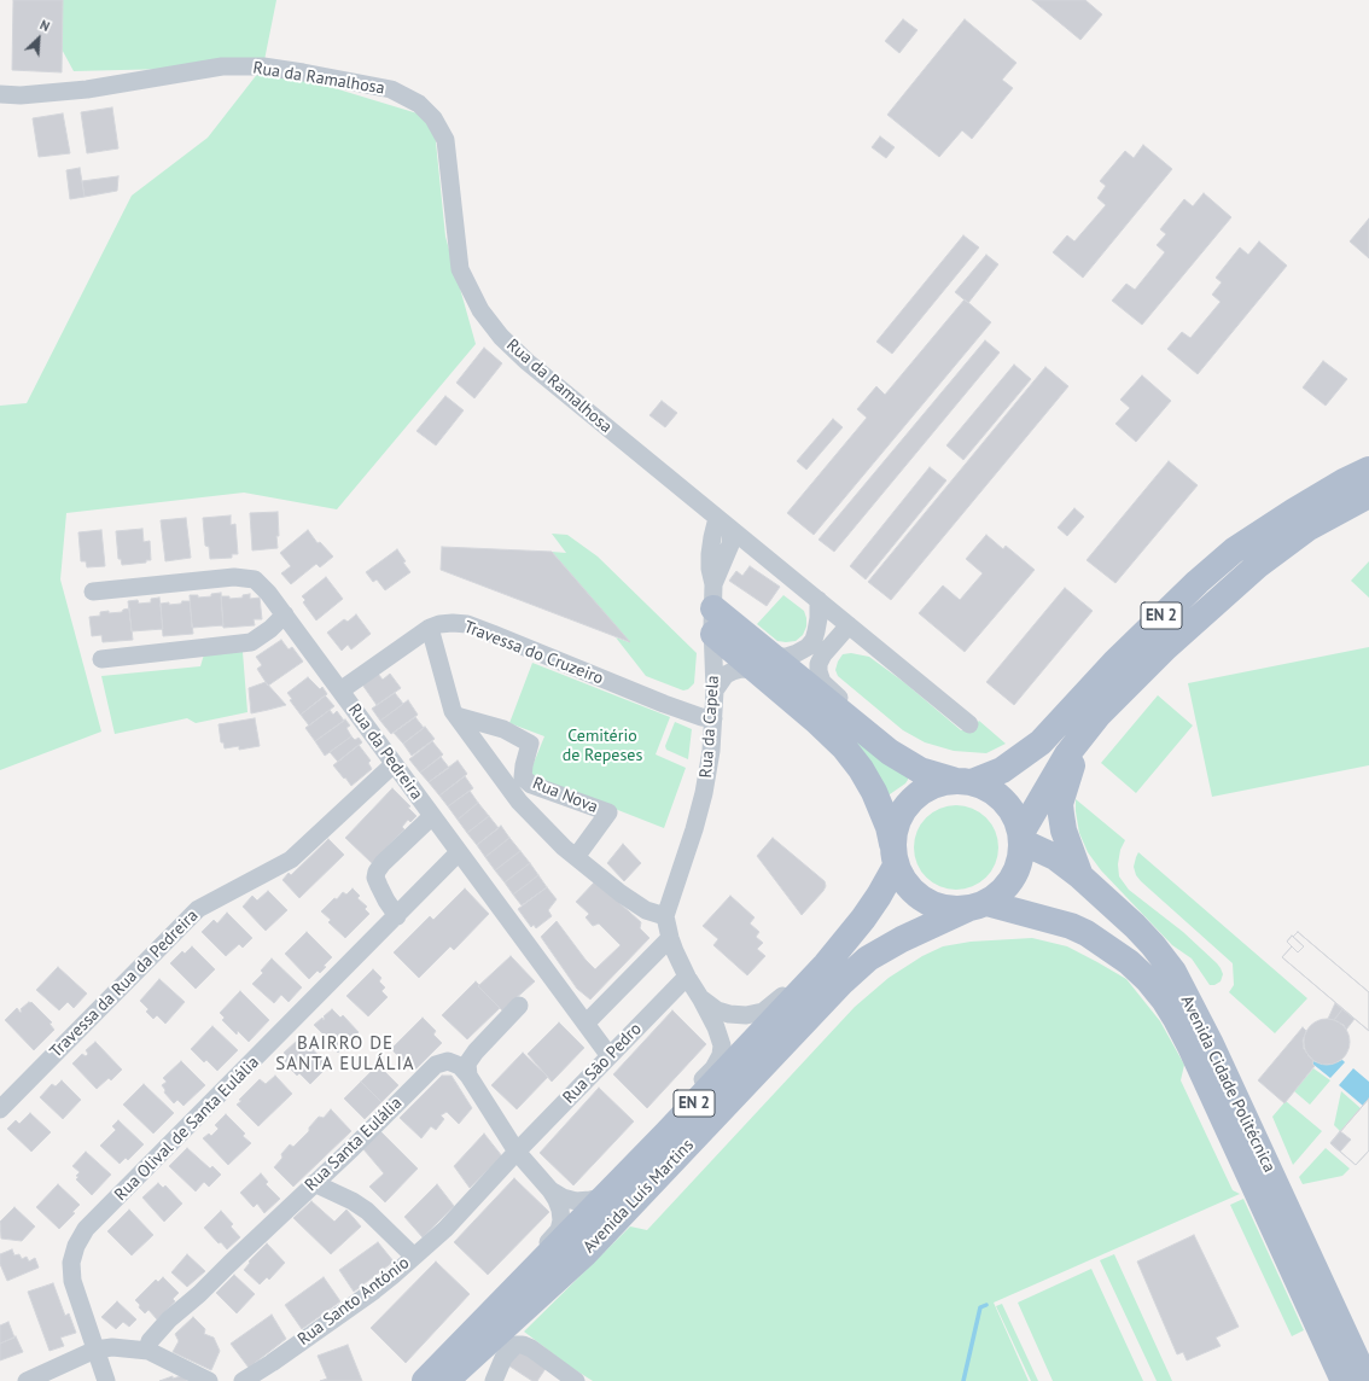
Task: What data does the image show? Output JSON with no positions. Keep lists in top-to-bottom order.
{
  "streets": {
    "main road": ["EN 2", "Avenida Cidade Politécnica", "Avenida Luís Martins"],
    "street": [
      "Rua da Ramalhosa",
      "Travessa do Cruzeiro",
      "Rua da Capela",
      "Rua da Pedreira",
      "Rua Nova",
      "Travessa da Rua da Pedreira",
      "Rua São Pedro",
      "Rua Olival de Santa Eulália",
      "Rua Santa Eulália",
      "Rua Santo António"
    ]
  },
  "crossings": [
    ["Rua da Ramalhosa", "Rua da Capela"],
    ["EN 2", "Avenida Cidade Politécnica"],
    ["EN 2", "Avenida Luís Martins"],
    ["Travessa do Cruzeiro", "Rua da Capela"],
    ["Travessa do Cruzeiro", "Rua da Pedreira"],
    ["Travessa do Cruzeiro", "Rua Nova"],
    ["Rua da Capela", "Rua Nova"],
    ["Rua da Pedreira", "Travessa da Rua da Pedreira"],
    ["Rua da Pedreira", "Rua São Pedro"],
    ["Rua da Pedreira", "Rua Olival de Santa Eulália"],
    ["Rua São Pedro", "Rua Santa Eulália"],
    ["Rua São Pedro", "Rua Santo António"],
    ["Avenida Cidade Politécnica", "Avenida Luís Martins"],
    ["Rua Santa Eulália", "Rua Santo António"]
  ],
  "districts": ["BAIRRO DE SANTA EULÁLIA"],
  "parks": ["Cemitério de Repeses"],
  "north": "top right"
}
